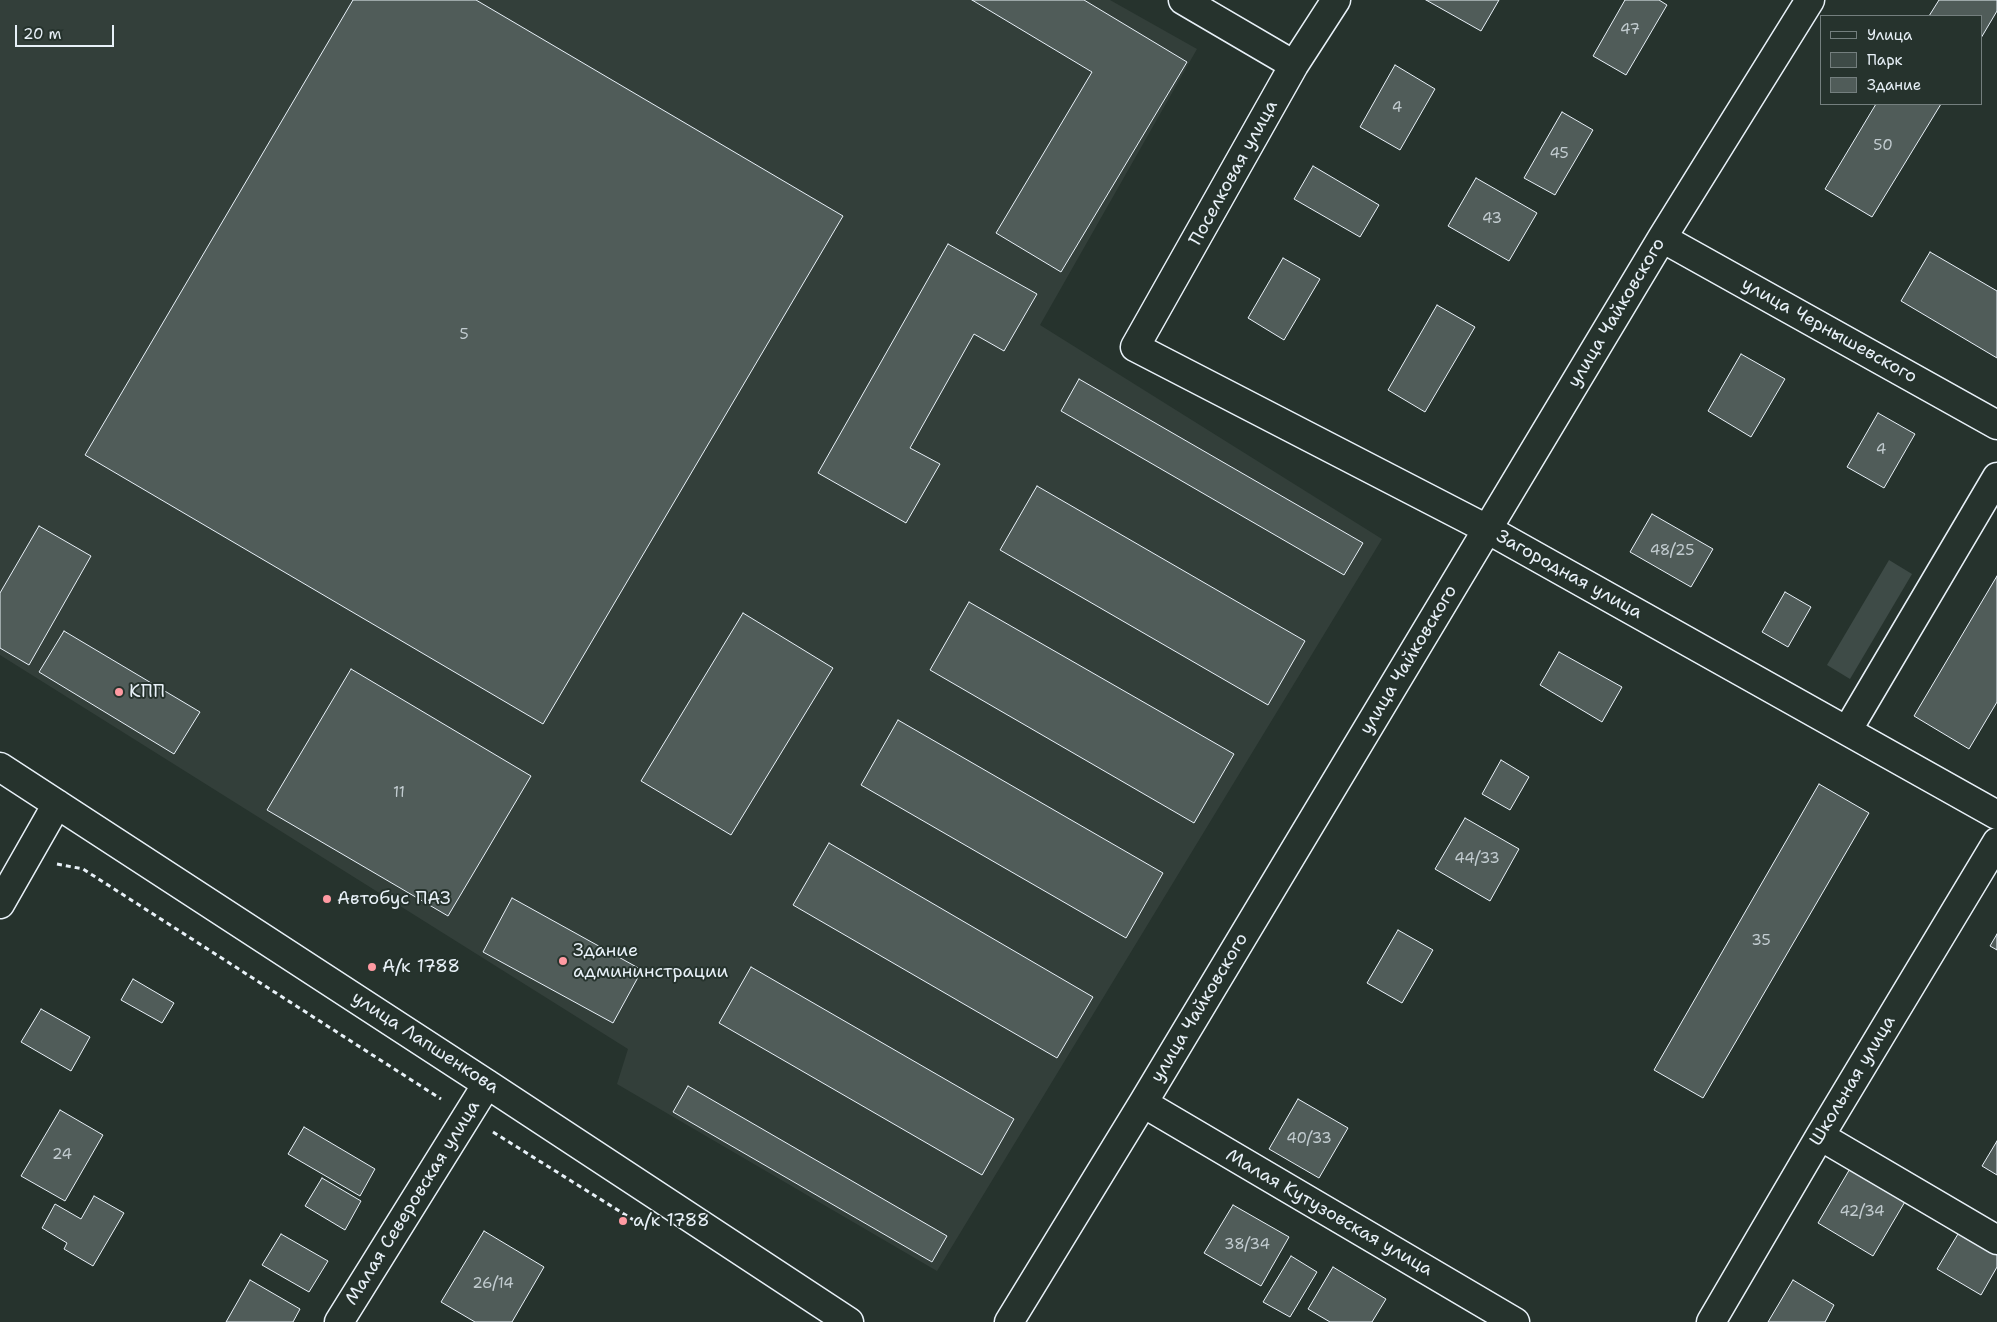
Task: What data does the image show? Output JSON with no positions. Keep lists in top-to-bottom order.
{
  "streets": {
    "street": [
      "Поселковая улица",
      "улица Чайковского",
      "улица Чернышевского",
      "Загородная улица",
      "улица Лапшенкова",
      "Школьная улица",
      "Малая Северовская улица",
      "Малая Кутузовская улица"
    ]
  },
  "crossings": [
    ["Поселковая улица", "Загородная улица"],
    ["улица Чайковского", "улица Чернышевского"],
    ["улица Чайковского", "Загородная улица"],
    ["улица Чайковского", "Малая Кутузовская улица"],
    ["улица Лапшенкова", "Малая Северовская улица"]
  ],
  "places": [
    "КПП",
    "Автобус ПАЗ",
    "Здание админинстрации",
    "А/к 1788",
    "a/к 1788"
  ],
  "house_numbers": [
    "47",
    "4",
    "50",
    "45",
    "43",
    "5",
    "4",
    "48/25",
    "11",
    "44/33",
    "35",
    "40/33",
    "24",
    "42/34",
    "38/34",
    "26/14"
  ],
  "legend": ["Улица", "Парк", "Здание"],
  "scale_bar": "20 m"
}
